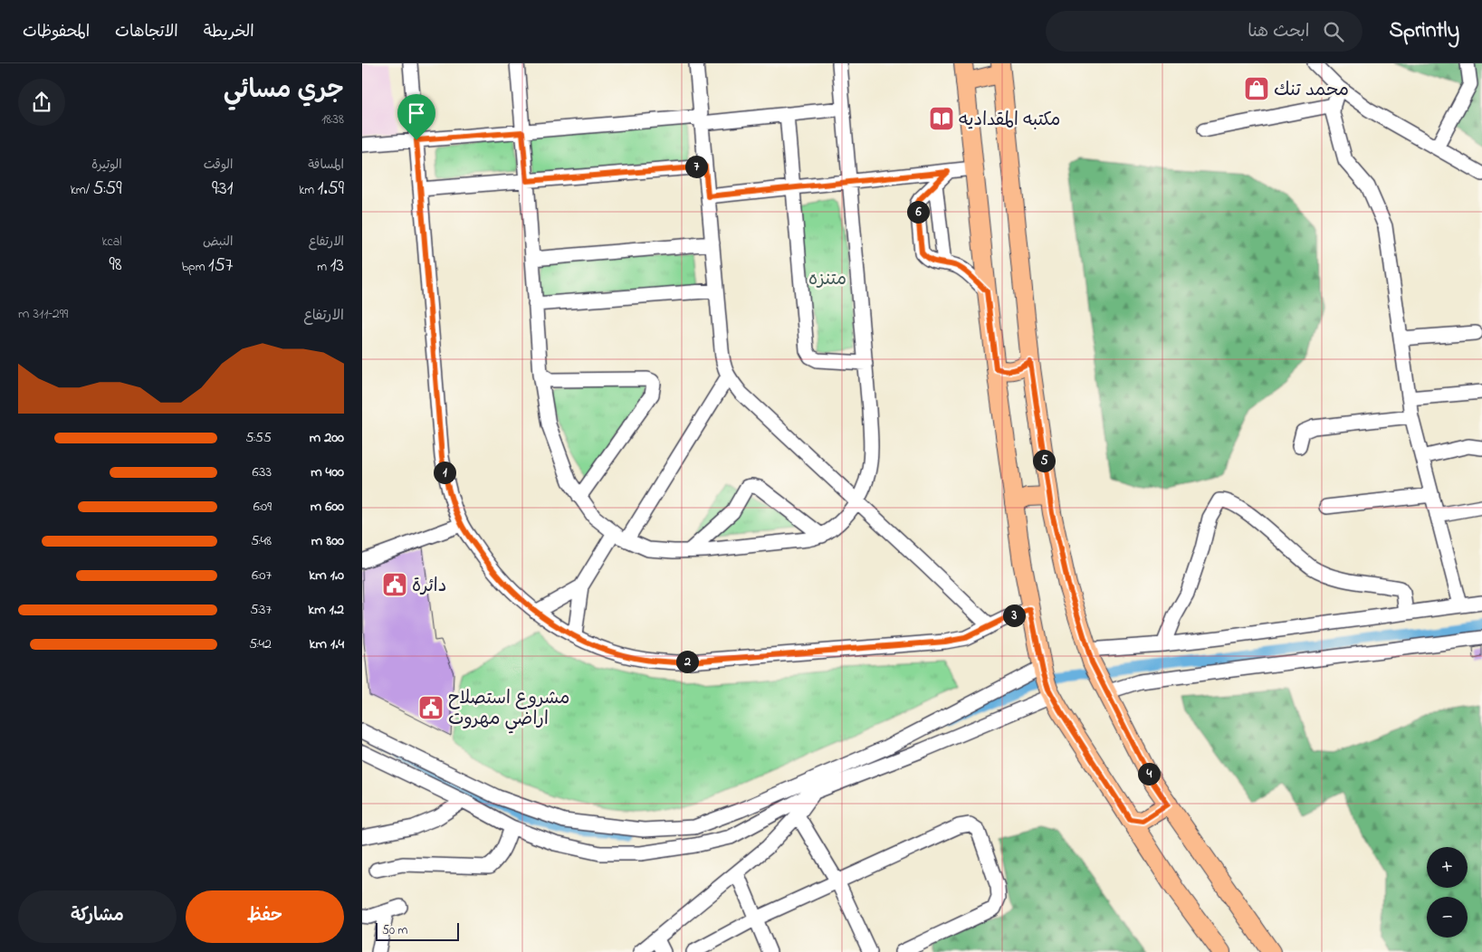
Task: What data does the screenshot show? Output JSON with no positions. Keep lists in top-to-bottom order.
{
  "parks": ["متنزه"],
  "places": {
    "shop": ["محمد تنك"],
    "library": ["مكتبه المقداديه"],
    "public building": ["دائرة", "مشروع استصلاح اراضي مهروت"]
  },
  "scale_bar": "50 m",
  "page": {
    "header": "Sprintly",
    "search": "ابحث هنا",
    "nav": ["الخريطة", "الاتجاهات", "المحفوظات"],
    "heading": ["جري مسائي", "18:38"],
    "stats": [
      ["المسافة", "1.59 km"],
      ["الوقت", "9:31"],
      ["الوتيرة", "5:59 /km"],
      ["الارتفاع", "13 m"],
      ["النبض", "157 bpm"],
      ["kcal", "98"]
    ],
    "pins": [
      "7",
      "6",
      "5",
      "1",
      "3",
      "2",
      "4"
    ],
    "chart": ["الارتفاع", "299–311 m"],
    "list": [
      {
        "name": "200 m",
        "note": "5:55"
      },
      {
        "name": "400 m",
        "note": "6:33"
      },
      {
        "name": "600 m",
        "note": "6:09"
      },
      {
        "name": "800 m",
        "note": "5:48"
      },
      {
        "name": "1.0 km",
        "note": "6:07"
      },
      {
        "name": "1.2 km",
        "note": "5:37"
      },
      {
        "name": "1.4 km",
        "note": "5:42"
      }
    ],
    "map_buttons": ["+", "−"],
    "buttons": ["حفظ", "مشاركة"],
    "scale": "50 m"
  }
}
